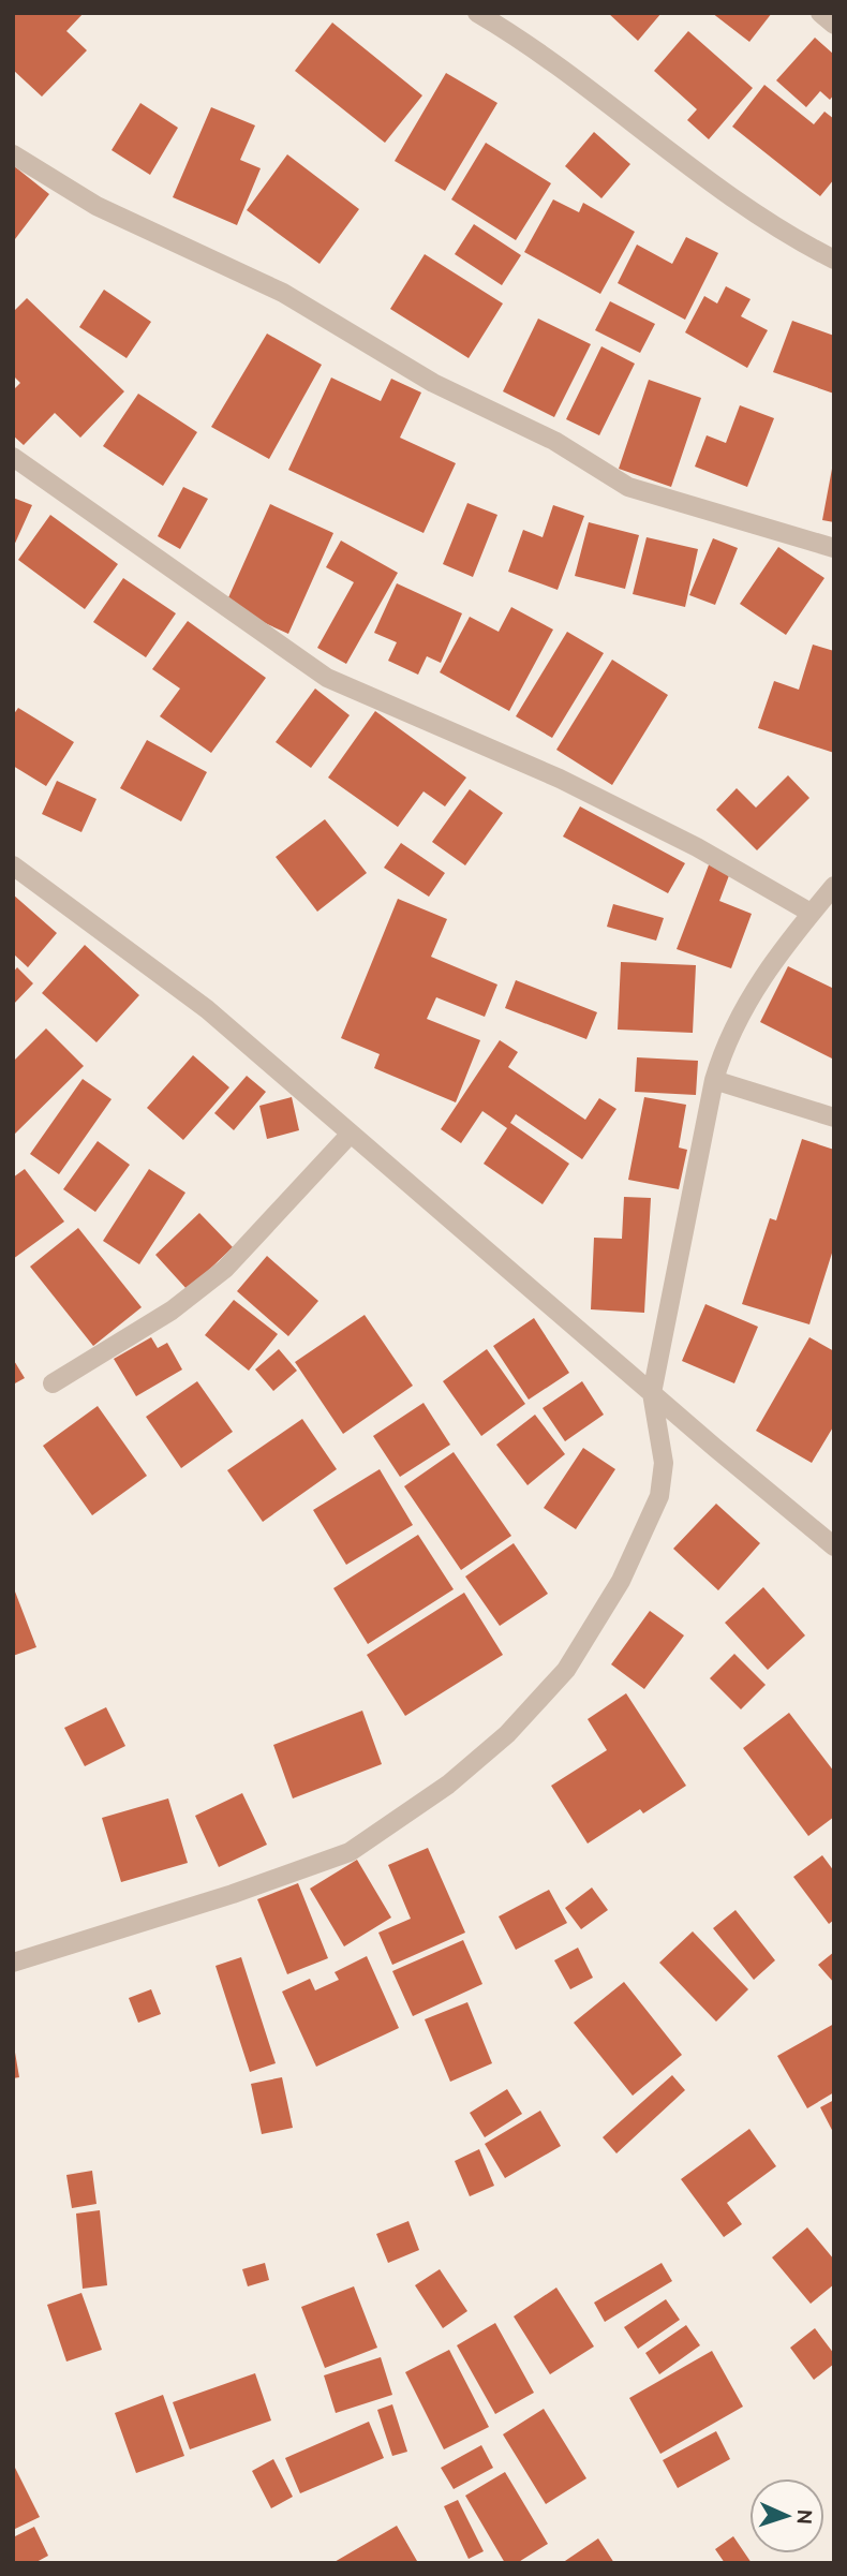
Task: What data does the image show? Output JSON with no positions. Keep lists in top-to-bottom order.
{
  "north": "right"
}
